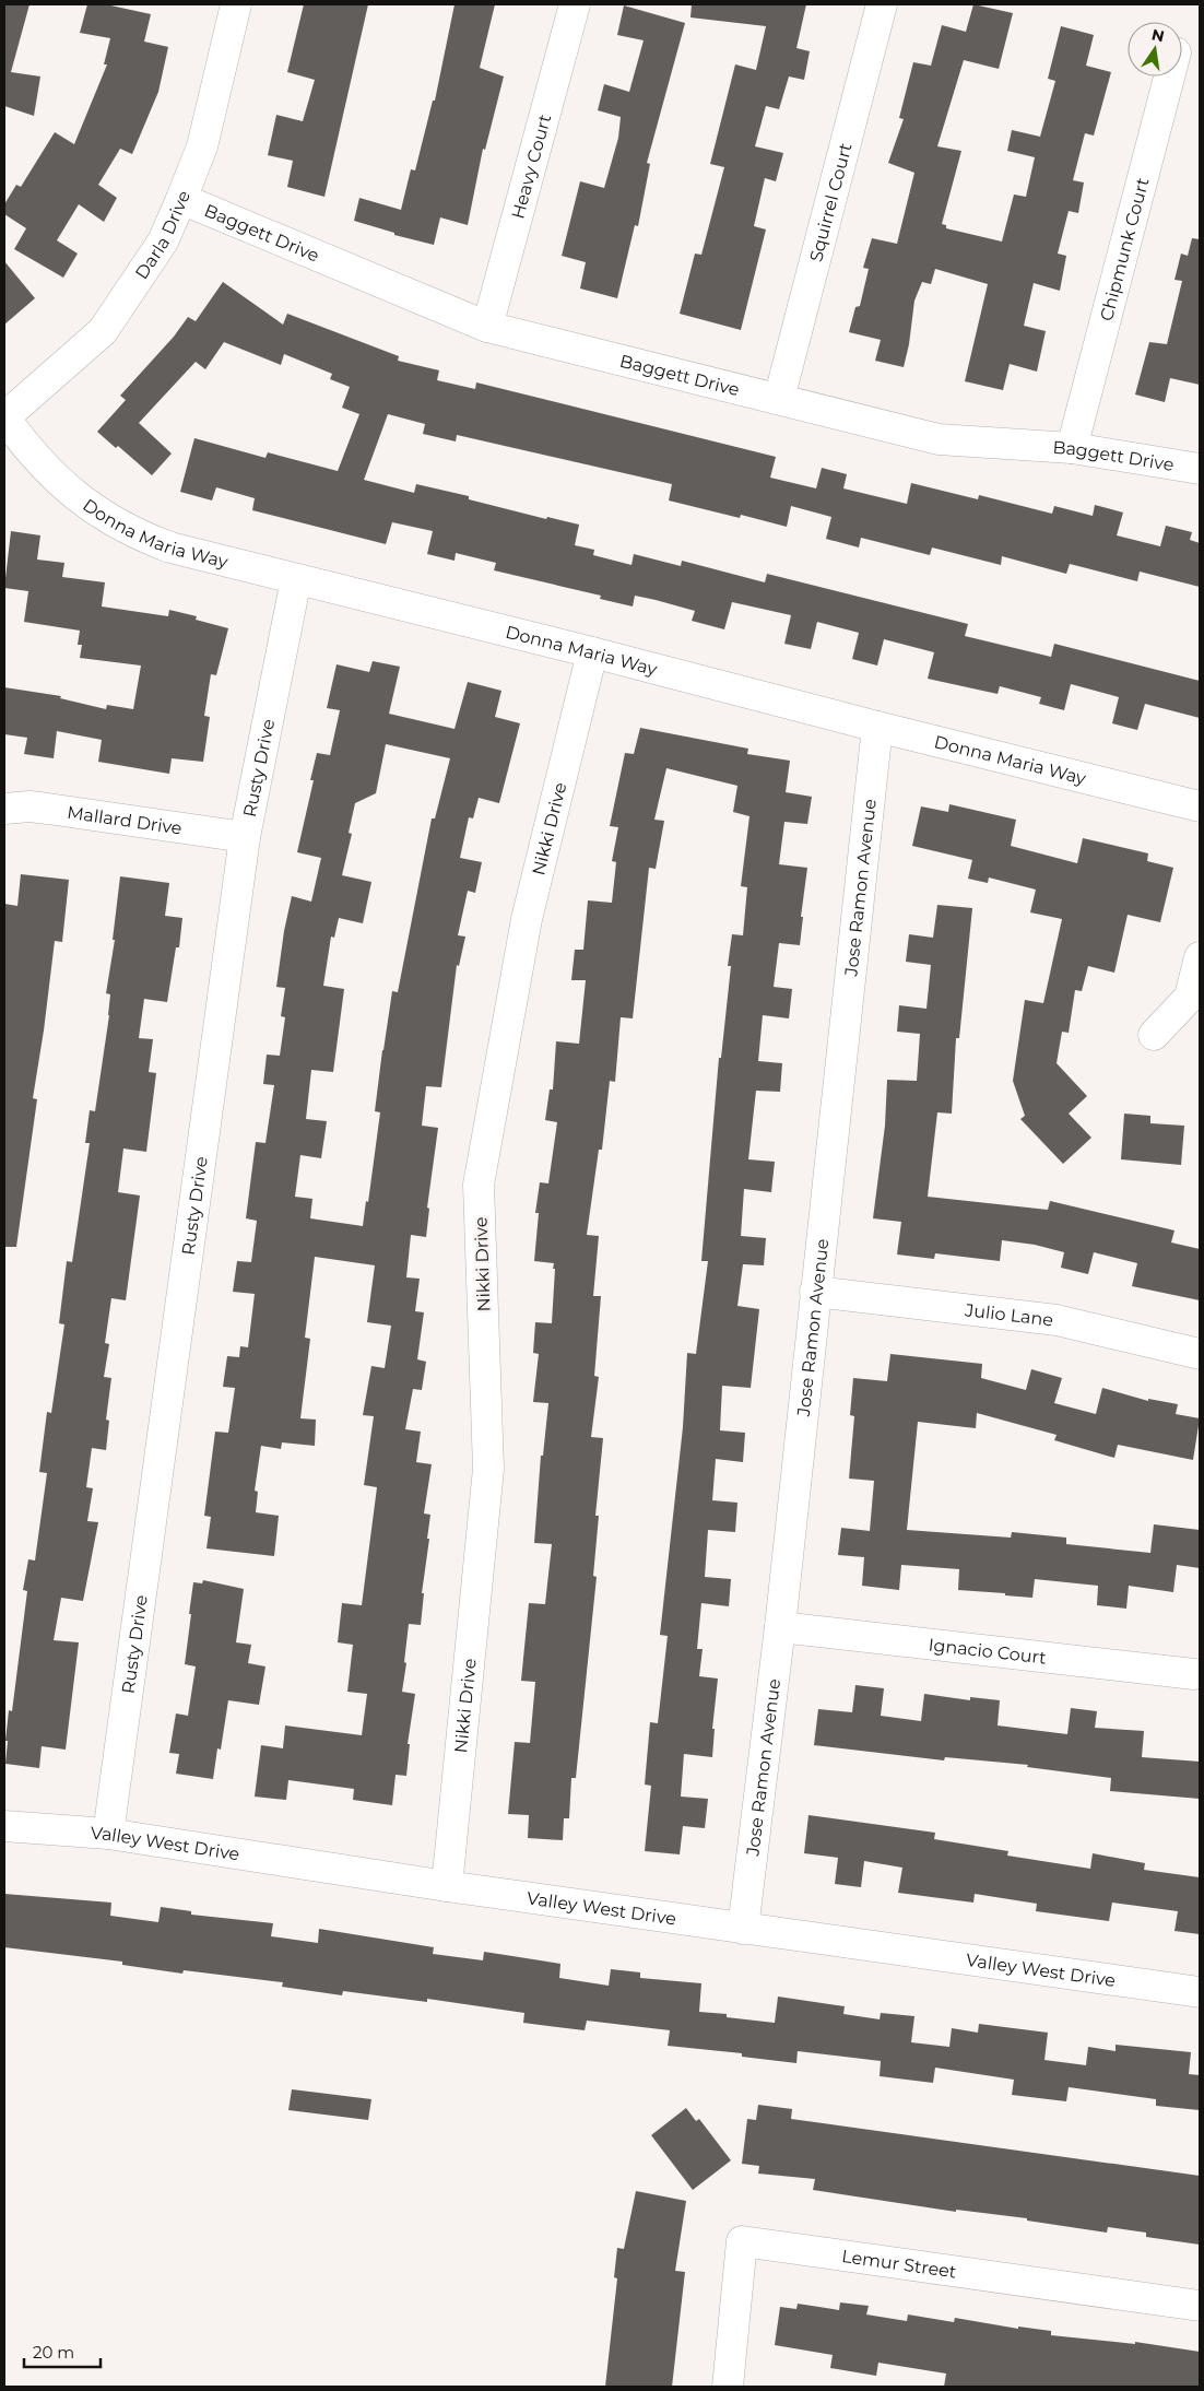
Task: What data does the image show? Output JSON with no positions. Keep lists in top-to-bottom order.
{
  "streets": {
    "street": [
      "Heavy Court",
      "Squirrel Court",
      "Baggett Drive",
      "Darla Drive",
      "Chipmunk Court",
      "Donna Maria Way",
      "Rusty Drive",
      "Mallard Drive",
      "Nikki Drive",
      "Jose Ramon Avenue",
      "Julio Lane",
      "Ignacio Court",
      "Valley West Drive",
      "Lemur Street"
    ]
  },
  "crossings": [
    ["Heavy Court", "Baggett Drive"],
    ["Squirrel Court", "Baggett Drive"],
    ["Baggett Drive", "Darla Drive"],
    ["Baggett Drive", "Chipmunk Court"],
    ["Darla Drive", "Donna Maria Way"],
    ["Donna Maria Way", "Rusty Drive"],
    ["Donna Maria Way", "Nikki Drive"],
    ["Donna Maria Way", "Jose Ramon Avenue"],
    ["Rusty Drive", "Mallard Drive"],
    ["Rusty Drive", "Valley West Drive"],
    ["Nikki Drive", "Valley West Drive"],
    ["Jose Ramon Avenue", "Julio Lane"],
    ["Jose Ramon Avenue", "Ignacio Court"],
    ["Jose Ramon Avenue", "Valley West Drive"]
  ],
  "scale_bar": "20 m",
  "north": "top"
}
